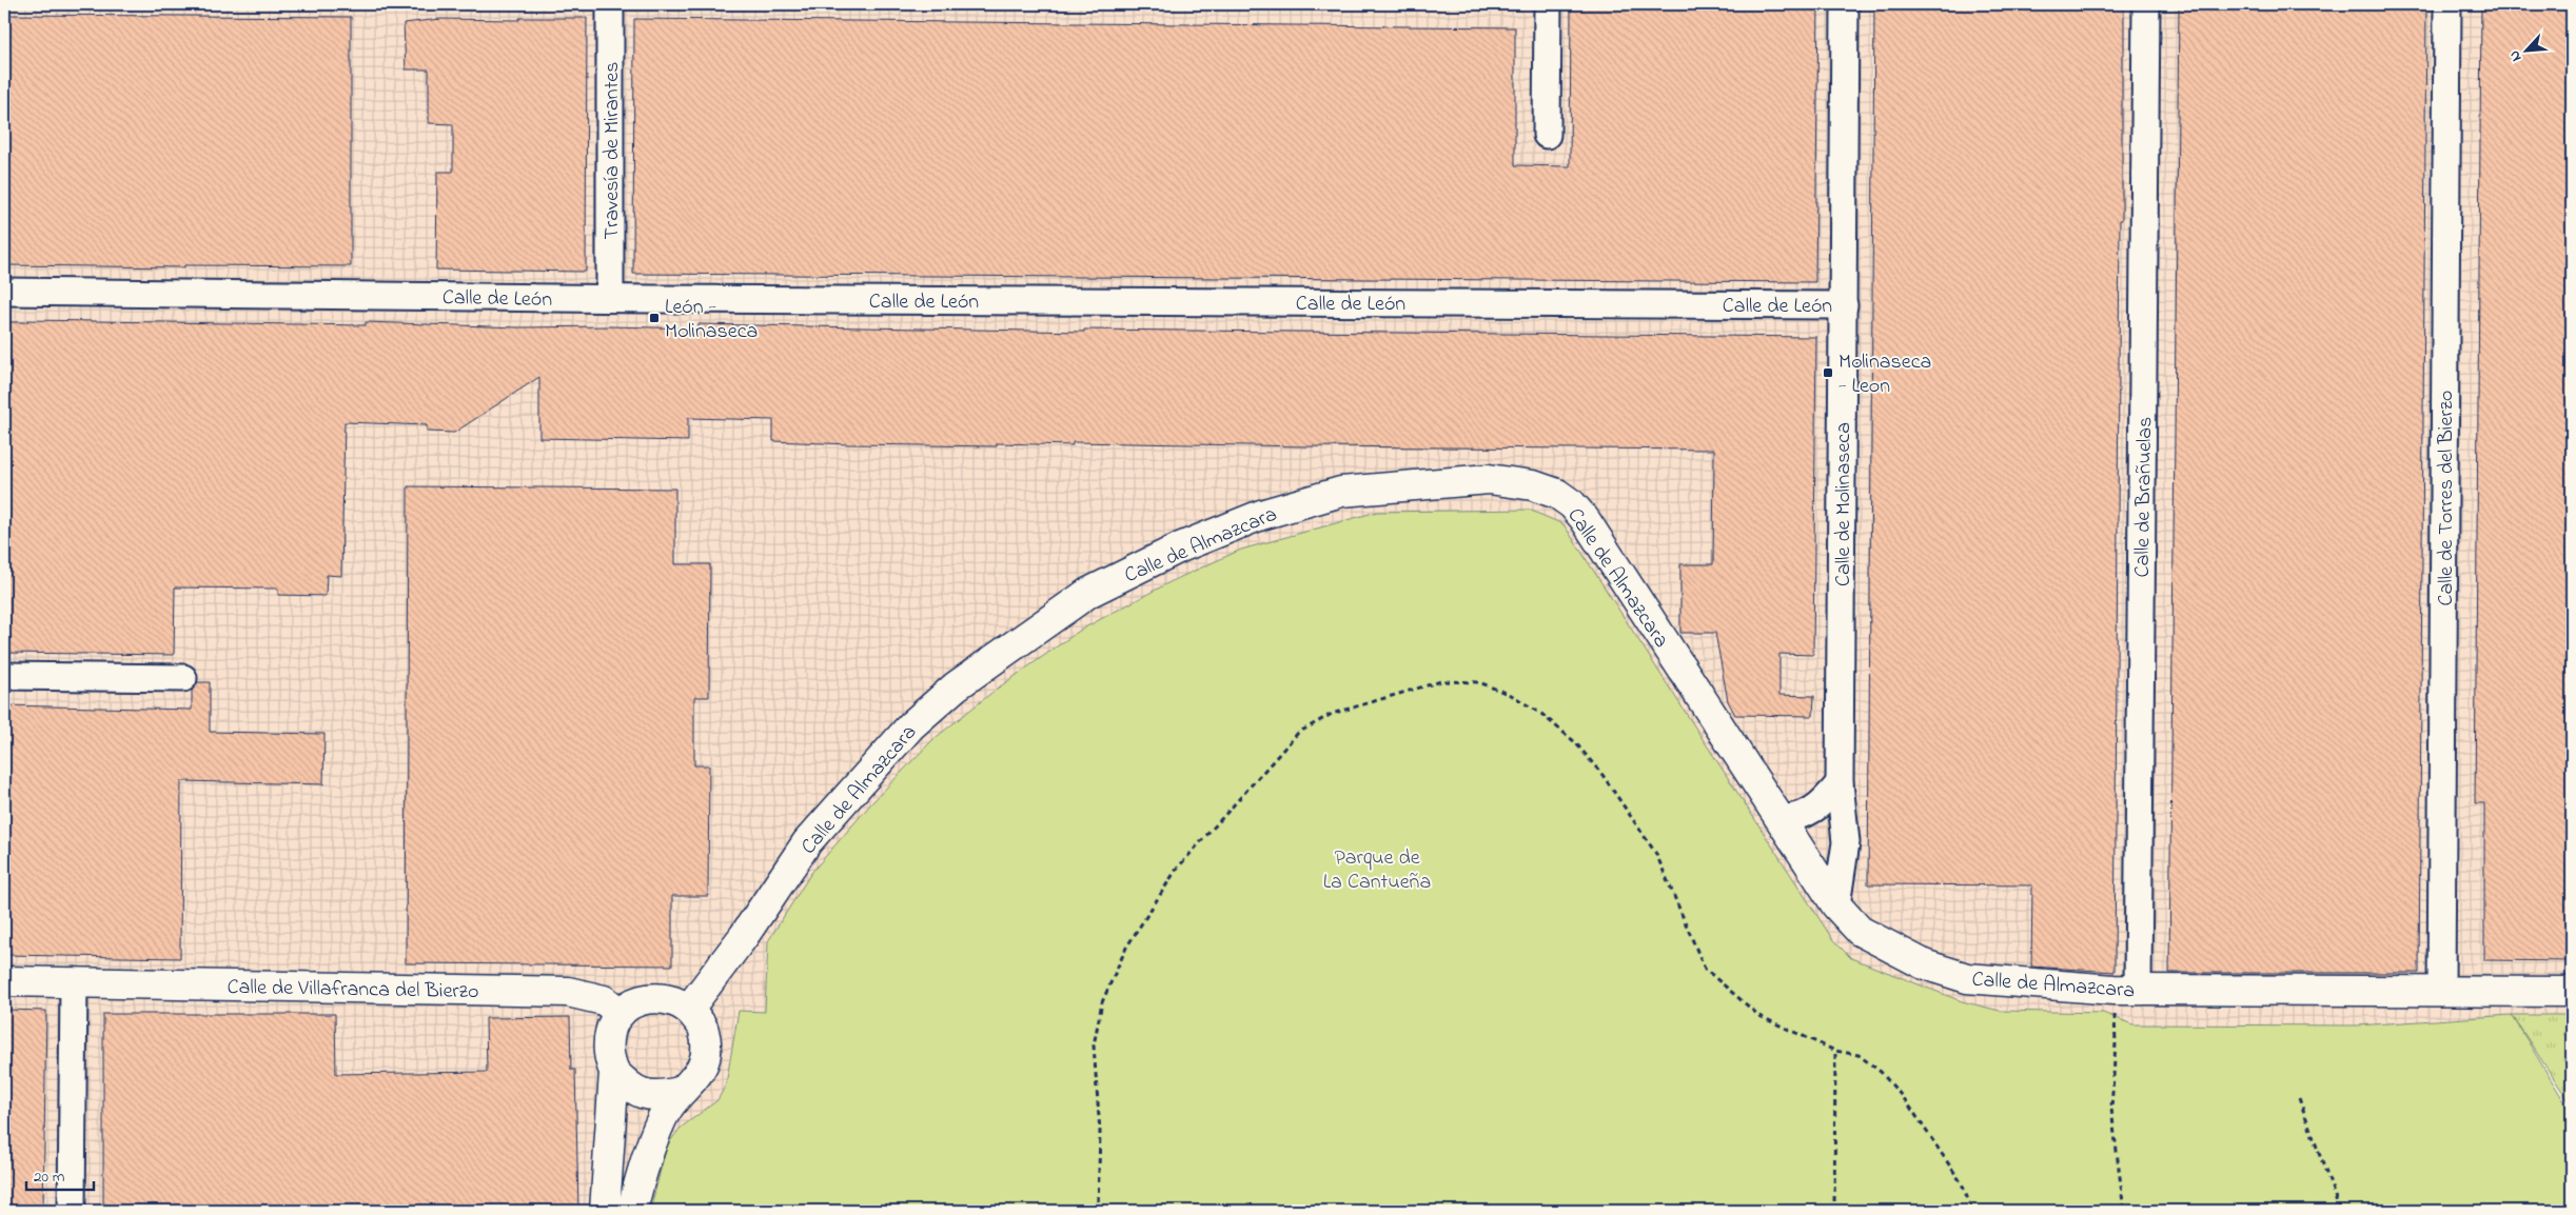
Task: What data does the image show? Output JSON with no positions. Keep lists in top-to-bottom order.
{
  "streets": {
    "street": [
      "Travesía de Mirantes",
      "Calle de León",
      "Calle de Brañuelas",
      "Calle de Torres del Bierzo",
      "Calle de Molinaseca",
      "Calle de Almazcara",
      "Calle de Villafranca del Bierzo"
    ]
  },
  "crossings": [
    ["Travesía de Mirantes", "Calle de León"],
    ["Calle de León", "Calle de Molinaseca"],
    ["Calle de Brañuelas", "Calle de Almazcara"],
    ["Calle de Torres del Bierzo", "Calle de Almazcara"],
    ["Calle de Molinaseca", "Calle de Almazcara"],
    ["Calle de Almazcara", "Calle de Villafranca del Bierzo"]
  ],
  "parks": ["Parque de La Cantueña"],
  "places": {
    "transit": ["León - Molinaseca", "Molinaseca - Leon"]
  },
  "scale_bar": "20 m",
  "north": "bottom left"
}
